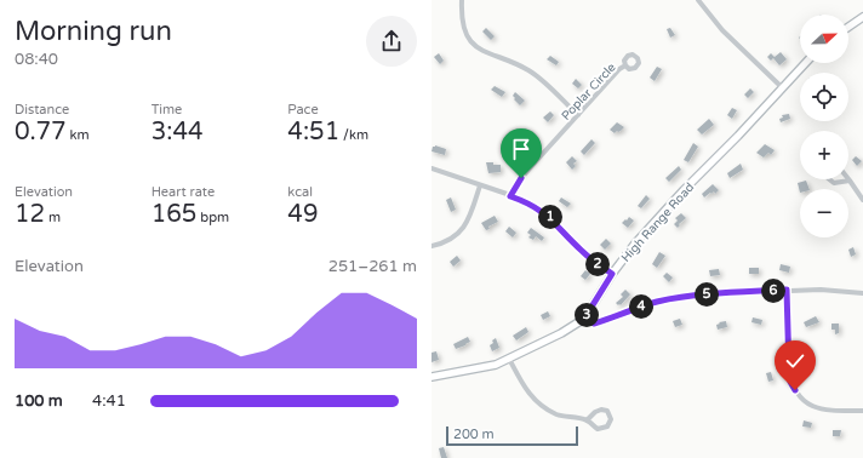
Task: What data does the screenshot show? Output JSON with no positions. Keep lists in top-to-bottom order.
{
  "streets": {
    "street": ["Poplar Circle", "High Range Road"]
  },
  "scale_bar": "200 m",
  "north": "right",
  "page": {
    "heading": ["Morning run", "08:40"],
    "map_buttons": ["+", "−"],
    "stats": [
      ["Distance", "0.77 km"],
      ["Time", "3:44"],
      ["Pace", "4:51 /km"],
      ["Elevation", "12 m"],
      ["Heart rate", "165 bpm"],
      ["kcal", "49"]
    ],
    "pins": [
      "1",
      "2",
      "6",
      "5",
      "4",
      "3"
    ],
    "chart": ["Elevation", "251–261 m"],
    "list": [
      {
        "name": "100 m",
        "note": "4:41"
      }
    ],
    "scale": "200 m"
  }
}
